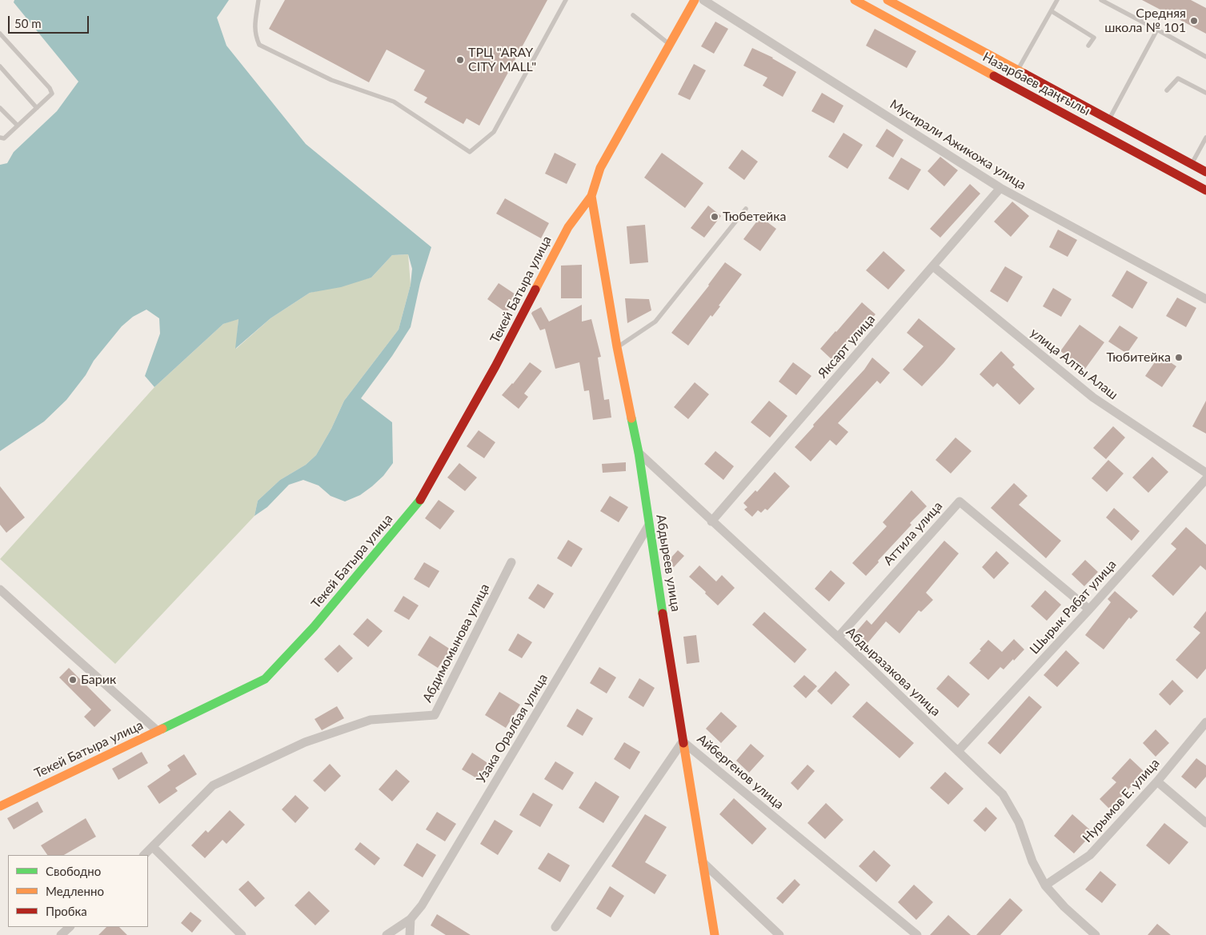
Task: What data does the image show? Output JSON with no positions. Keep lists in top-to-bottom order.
{
  "streets": {
    "street": [
      "Назарбаев даңғылы",
      "Мусирали Ажикожа улица",
      "Текей Батыра улица",
      "Яксарт улица",
      "улица Алты Алаш",
      "Аттила улица",
      "Абдыреев улица",
      "Шырык Рабат улица",
      "Абдимомынова улица",
      "Абдыразакова улица",
      "Узака Оралбая улица",
      "Айбергенов улица",
      "Нурымов Е. улица"
    ]
  },
  "crossings": [
    ["Мусирали Ажикожа улица", "Яксарт улица"],
    ["Текей Батыра улица", "Абдыреев улица"],
    ["Яксарт улица", "улица Алты Алаш"],
    ["Яксарт улица", "Абдыразакова улица"],
    ["Аттила улица", "Шырык Рабат улица"],
    ["Аттила улица", "Абдыразакова улица"],
    ["Абдыреев улица", "Абдыразакова улица"],
    ["Абдыреев улица", "Узака Оралбая улица"],
    ["Абдыреев улица", "Айбергенов улица"],
    ["Шырык Рабат улица", "Абдыразакова улица"],
    ["Абдыразакова улица", "Нурымов Е. улица"]
  ],
  "places": [
    "Средняя школа № 101",
    "ТРЦ \"ARAY CITY MALL\"",
    "Тюбетейка",
    "Тюбитейка",
    "Барик"
  ],
  "legend": ["Свободно", "Медленно", "Пробка"],
  "scale_bar": "50 m"
}
